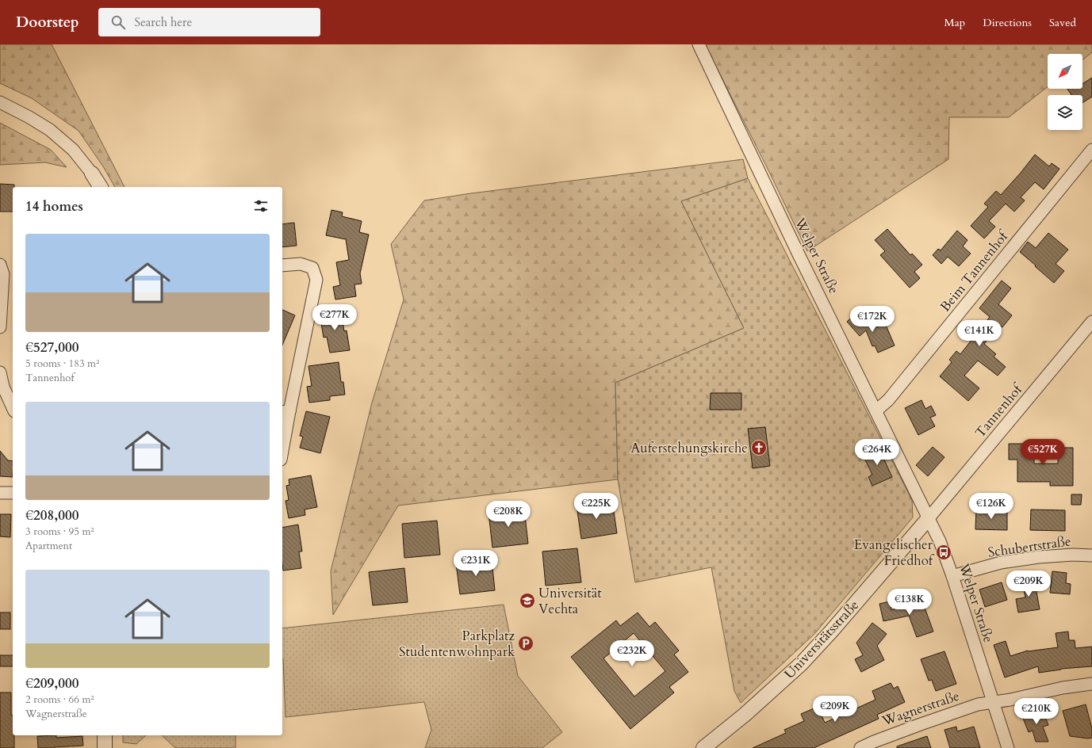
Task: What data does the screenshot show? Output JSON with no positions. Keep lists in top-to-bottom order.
{
  "streets": {
    "street": [
      "Welper Straße",
      "Beim Tannenhof",
      "Tannenhof",
      "Schubertstraße",
      "Universitätsstraße",
      "Wagnerstraße"
    ]
  },
  "crossings": [
    ["Welper Straße", "Beim Tannenhof"],
    ["Welper Straße", "Tannenhof"],
    ["Welper Straße", "Schubertstraße"],
    ["Welper Straße", "Universitätsstraße"],
    ["Welper Straße", "Wagnerstraße"],
    ["Tannenhof", "Universitätsstraße"]
  ],
  "places": {
    "church": ["Auferstehungskirche"],
    "bus stop": ["Evangelischer Friedhof"],
    "school or university": ["Universität Vechta"],
    "parking": ["Parkplatz Studentenwohnpark"]
  },
  "north": "bottom left",
  "page": {
    "header": "Doorstep",
    "search": "Search here",
    "nav": ["Map", "Directions", "Saved"],
    "heading": "14 homes",
    "list": [
      {
        "name": "€527,000",
        "note": "5 rooms · 183 m² · Tannenhof"
      },
      {
        "name": "€208,000",
        "note": "3 rooms · 95 m² · Apartment"
      },
      {
        "name": "€209,000",
        "note": "2 rooms · 66 m² · Wagnerstraße"
      }
    ],
    "price": [
      "€277K",
      "€172K",
      "€141K",
      "€264K",
      "€527K",
      "€225K",
      "€126K",
      "€208K",
      "€231K",
      "€209K",
      "€138K",
      "€232K",
      "€209K",
      "€210K"
    ]
  }
}
